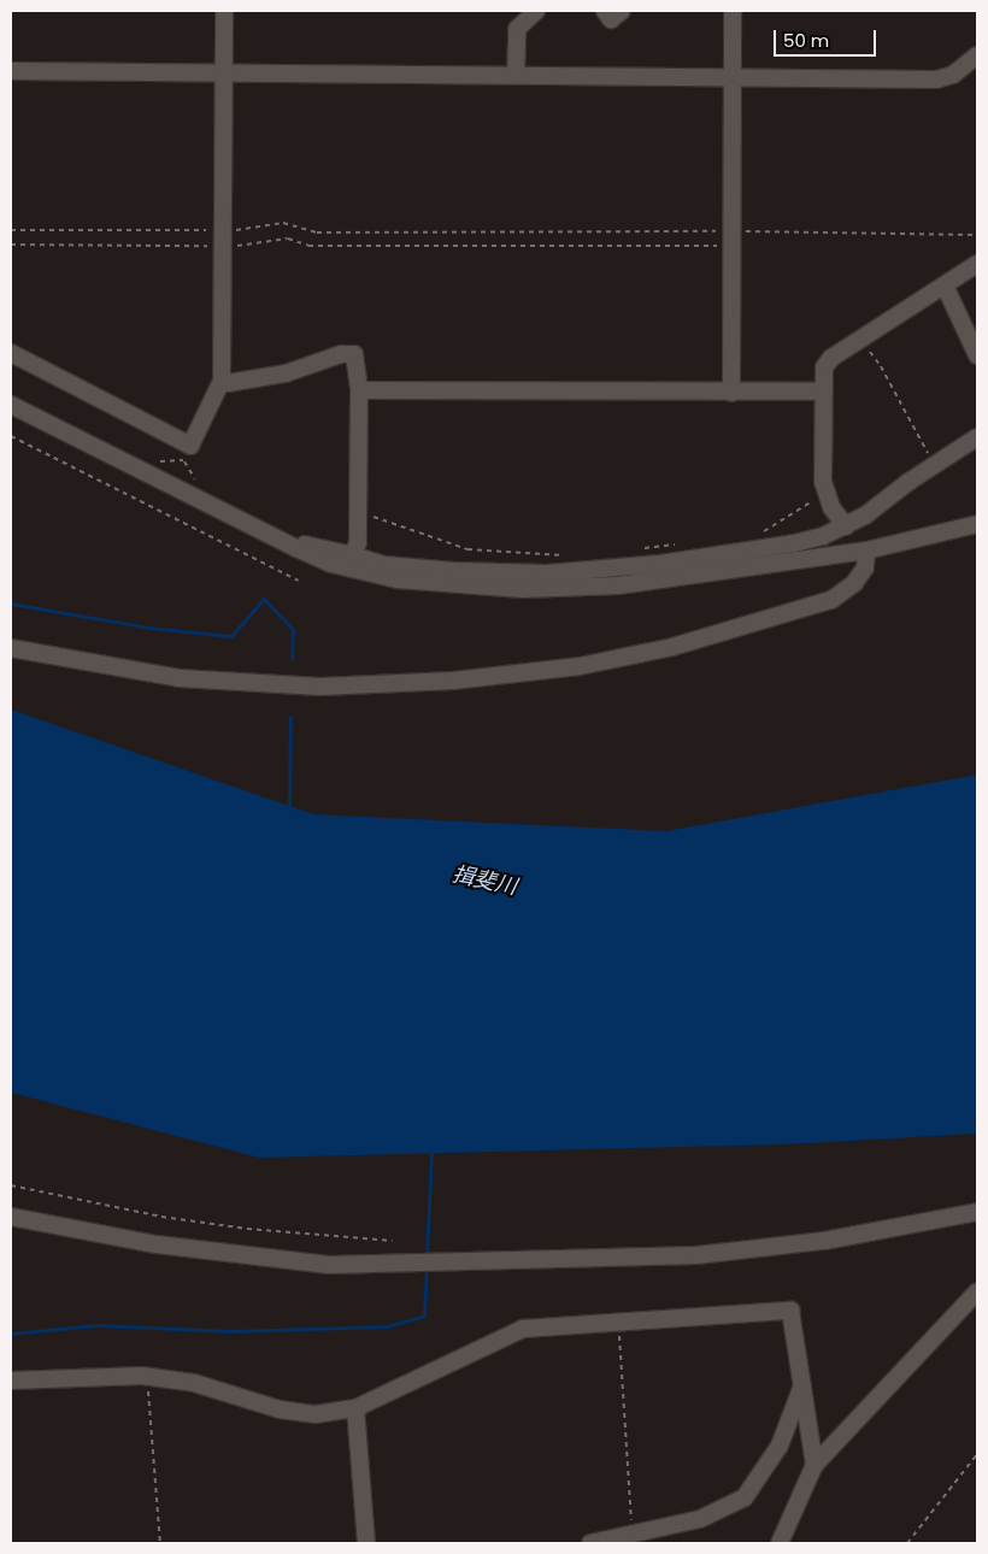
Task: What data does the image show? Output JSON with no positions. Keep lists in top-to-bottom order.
{
  "water": ["揖斐川"],
  "scale_bar": "50 m"
}
